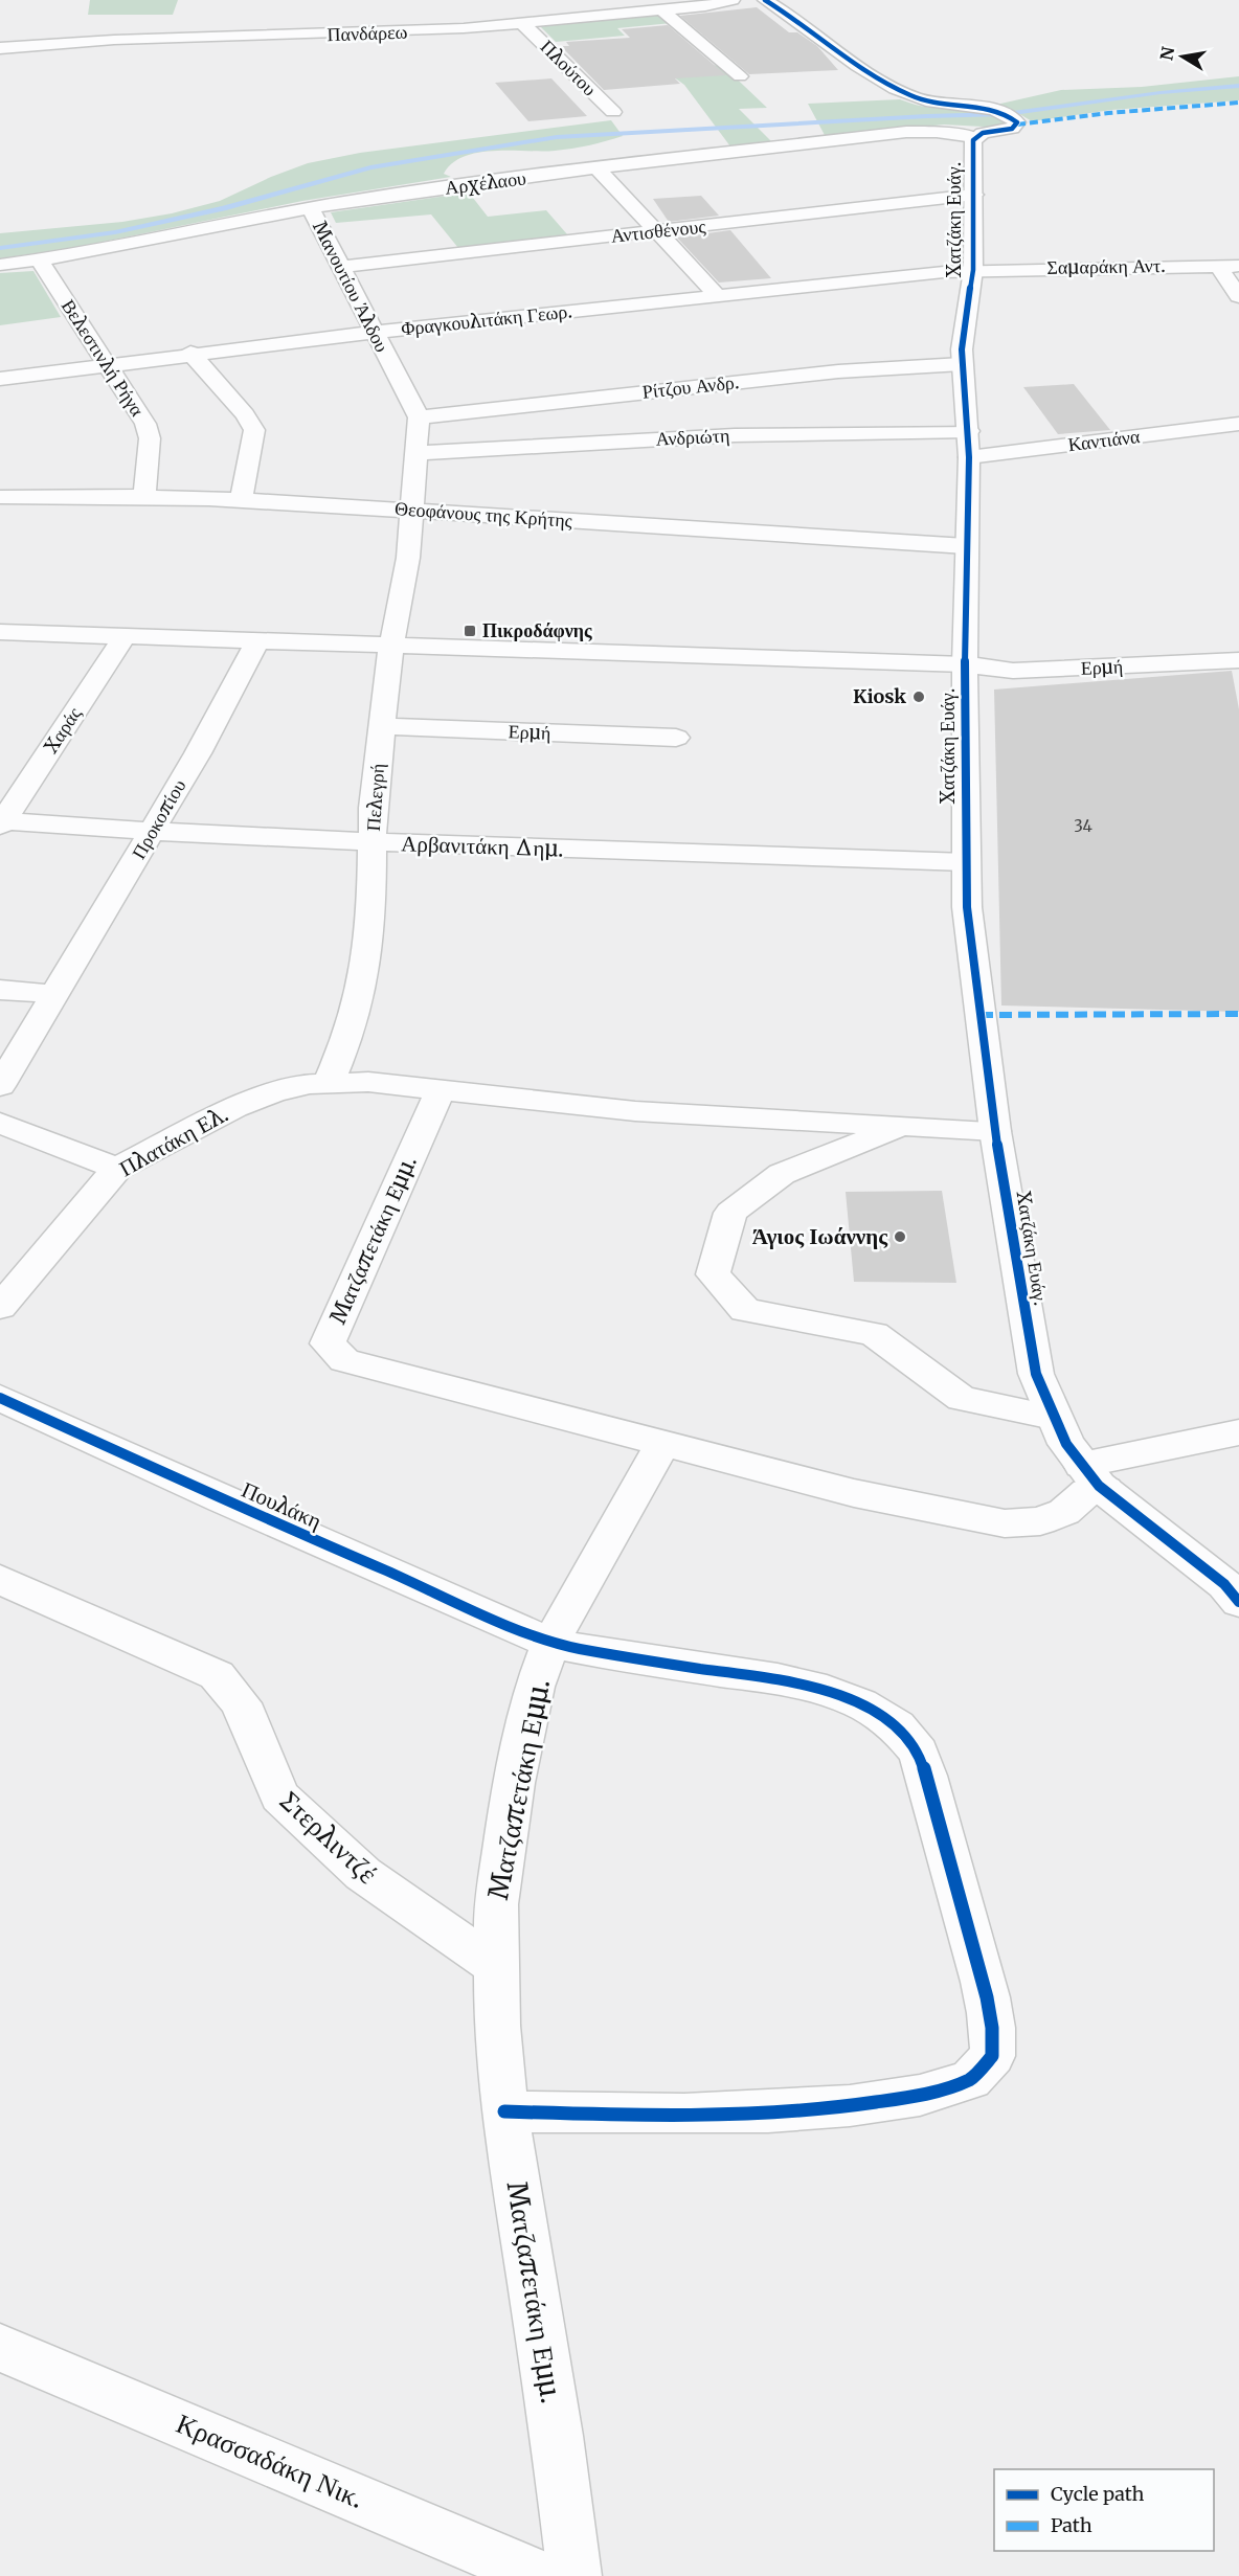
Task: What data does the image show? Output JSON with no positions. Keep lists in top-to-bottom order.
{
  "streets": {
    "street": [
      "Πανδάρεω",
      "Πλούτου",
      "Αρχέλαου",
      "Χατζάκη Ευάγ.",
      "Αντισθένους",
      "Σαμαράκη Αντ.",
      "Μανουτίου Άλδου",
      "Φραγκουλιτάκη Γεωρ.",
      "Βελεστινλή Ρήγα",
      "Ρίτζου Ανδρ.",
      "Ανδριώτη",
      "Καντιάνα",
      "Θεοφάνους της Κρήτης",
      "Ερμή",
      "Χαράς",
      "Πελεγρή",
      "Προκοπίου",
      "Αρβανιτάκη Δημ.",
      "Πλατάκη Ελ.",
      "Ματζαπετάκη Εμμ.",
      "Πουλάκη",
      "Στερλιντζέ",
      "Κρασσαδάκη Νικ."
    ]
  },
  "crossings": [
    ["Πανδάρεω", "Πλούτου"],
    ["Αρχέλαου", "Χατζάκη Ευάγ."],
    ["Αρχέλαου", "Μανουτίου Άλδου"],
    ["Αρχέλαου", "Βελεστινλή Ρήγα"],
    ["Χατζάκη Ευάγ.", "Αντισθένους"],
    ["Χατζάκη Ευάγ.", "Σαμαράκη Αντ."],
    ["Χατζάκη Ευάγ.", "Φραγκουλιτάκη Γεωρ."],
    ["Χατζάκη Ευάγ.", "Ρίτζου Ανδρ."],
    ["Χατζάκη Ευάγ.", "Ανδριώτη"],
    ["Χατζάκη Ευάγ.", "Καντιάνα"],
    ["Χατζάκη Ευάγ.", "Θεοφάνους της Κρήτης"],
    ["Χατζάκη Ευάγ.", "Ερμή"],
    ["Χατζάκη Ευάγ.", "Αρβανιτάκη Δημ."],
    ["Χατζάκη Ευάγ.", "Ματζαπετάκη Εμμ."],
    ["Αντισθένους", "Μανουτίου Άλδου"],
    ["Σαμαράκη Αντ.", "Φραγκουλιτάκη Γεωρ."],
    ["Μανουτίου Άλδου", "Φραγκουλιτάκη Γεωρ."],
    ["Μανουτίου Άλδου", "Ρίτζου Ανδρ."],
    ["Φραγκουλιτάκη Γεωρ.", "Βελεστινλή Ρήγα"],
    ["Βελεστινλή Ρήγα", "Θεοφάνους της Κρήτης"],
    ["Θεοφάνους της Κρήτης", "Πελεγρή"],
    ["Ερμή", "Πελεγρή"],
    ["Χαράς", "Αρβανιτάκη Δημ."],
    ["Πελεγρή", "Αρβανιτάκη Δημ."],
    ["Πελεγρή", "Πλατάκη Ελ."],
    ["Προκοπίου", "Αρβανιτάκη Δημ."],
    ["Ματζαπετάκη Εμμ.", "Πουλάκη"],
    ["Ματζαπετάκη Εμμ.", "Στερλιντζέ"]
  ],
  "places": {
    "transit": ["Πικροδάφνης"],
    "other": ["Kiosk", "Άγιος Ιωάννης"]
  },
  "house_numbers": ["34"],
  "legend": ["Cycle path", "Path"],
  "north": "left"
}
